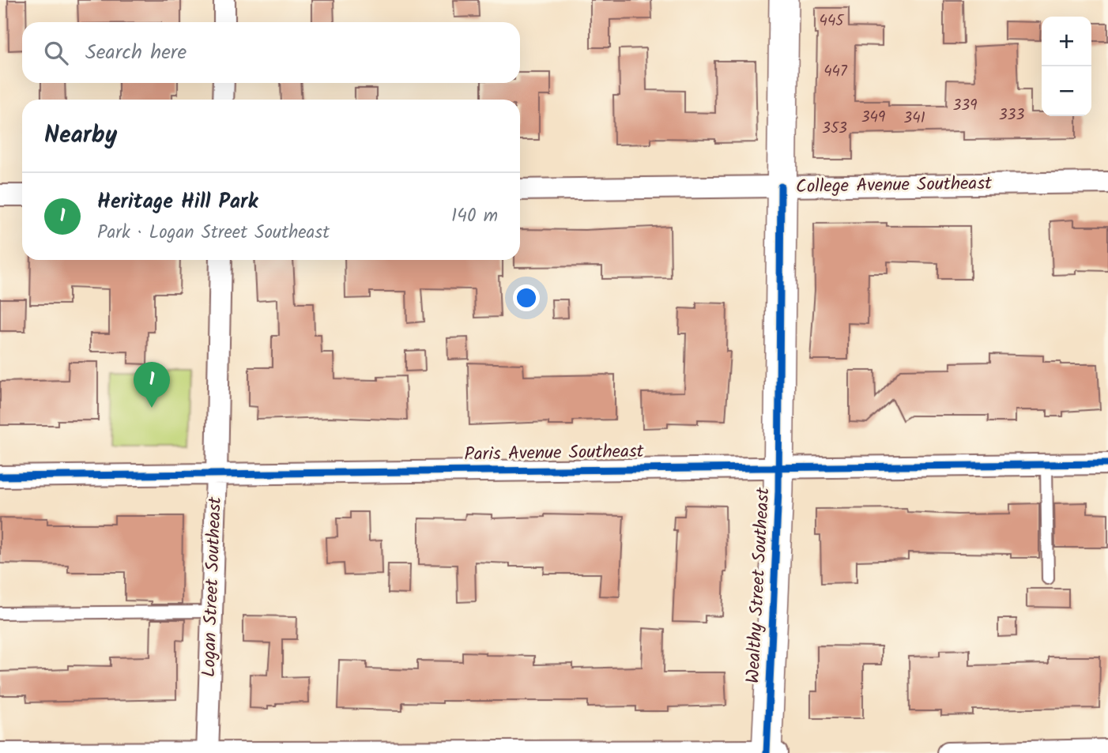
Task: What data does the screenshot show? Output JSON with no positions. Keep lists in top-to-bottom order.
{
  "streets": {
    "main road": ["Wealthy Street Southeast"],
    "street": ["College Avenue Southeast", "Paris Avenue Southeast", "Logan Street Southeast"]
  },
  "crossings": [
    ["College Avenue Southeast", "Wealthy Street Southeast"],
    ["Paris Avenue Southeast", "Wealthy Street Southeast"],
    ["Paris Avenue Southeast", "Logan Street Southeast"]
  ],
  "house_numbers": [
    "445",
    "447",
    "339",
    "333",
    "349",
    "341",
    "353"
  ],
  "page": {
    "map_buttons": ["+", "−"],
    "search": "Search here",
    "heading": "Nearby",
    "list": [
      {
        "mark": "1",
        "name": "Heritage Hill Park",
        "note": "Park · Logan Street Southeast",
        "value": "140 m"
      }
    ],
    "pins": "1"
  }
}
